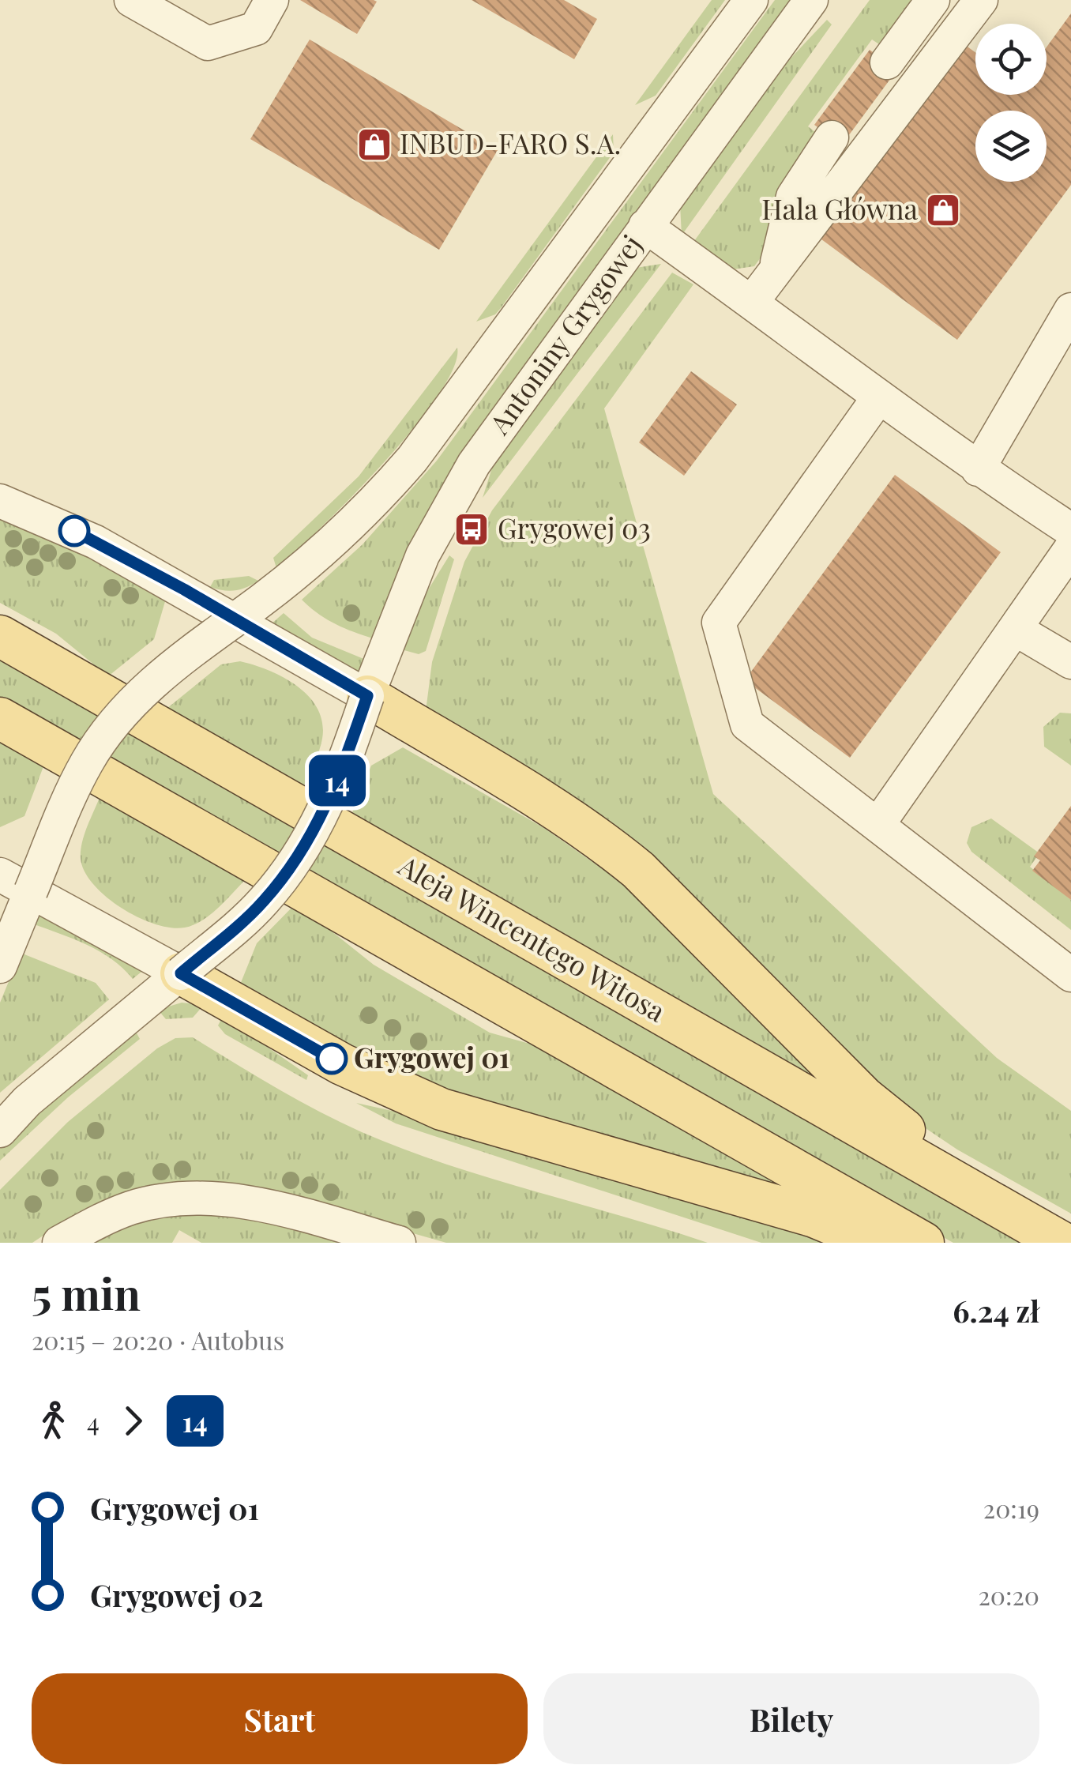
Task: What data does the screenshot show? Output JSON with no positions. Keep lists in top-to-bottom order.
{
  "streets": {
    "main road": ["Aleja Wincentego Witosa"],
    "street": ["Antoniny Grygowej"]
  },
  "places": {
    "shop": ["INBUD-FARO S.A.", "Hala Główna"],
    "bus stop": ["Grygowej 03"],
    "other": ["Grygowej 01"]
  },
  "lines": ["bus line 14"],
  "page": {
    "on_map": "14",
    "heading": ["5 min", "20:15 – 20:20 · Autobus", "6.24 zł"],
    "legs": ["4", "14"],
    "list": [
      {
        "name": "Grygowej 01",
        "value": "20:19"
      },
      {
        "name": "Grygowej 02",
        "value": "20:20"
      }
    ],
    "buttons": ["Start", "Bilety"]
  }
}
